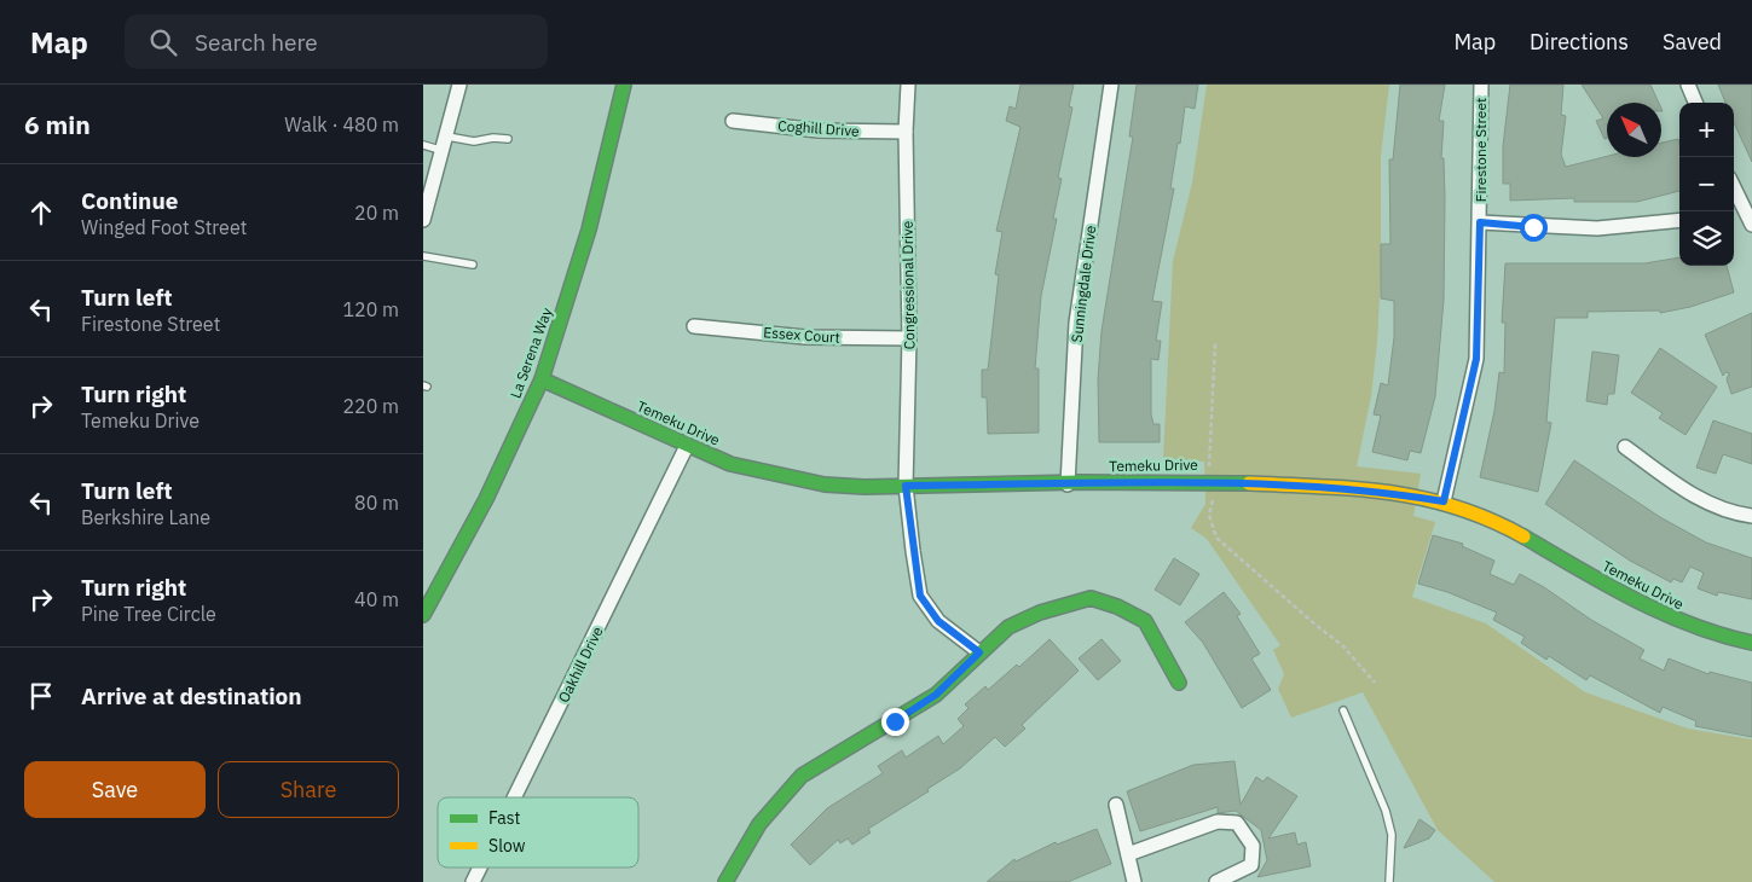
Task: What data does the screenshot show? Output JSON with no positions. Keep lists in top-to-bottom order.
{
  "streets": {
    "street": [
      "Coghill Drive",
      "Firestone Street",
      "Sunningdale Drive",
      "Congressional Drive",
      "Essex Court",
      "La Serena Way",
      "Temeku Drive",
      "Oakhill Drive"
    ]
  },
  "crossings": [
    ["Coghill Drive", "Congressional Drive"],
    ["Firestone Street", "Temeku Drive"],
    ["Sunningdale Drive", "Temeku Drive"],
    ["Congressional Drive", "Essex Court"],
    ["Congressional Drive", "Temeku Drive"],
    ["La Serena Way", "Temeku Drive"],
    ["Temeku Drive", "Oakhill Drive"]
  ],
  "legend": ["Fast", "Slow"],
  "north": "top left",
  "page": {
    "header": "Map",
    "search": "Search here",
    "nav": ["Map", "Directions", "Saved"],
    "heading": ["6 min", "Walk · 480 m"],
    "map_buttons": ["+", "−"],
    "list": [
      ["Continue", "Winged Foot Street", "20 m"],
      ["Turn left", "Firestone Street", "120 m"],
      ["Turn right", "Temeku Drive", "220 m"],
      ["Turn left", "Berkshire Lane", "80 m"],
      ["Turn right", "Pine Tree Circle", "40 m"],
      "Arrive at destination"
    ],
    "buttons": ["Save", "Share"]
  }
}
